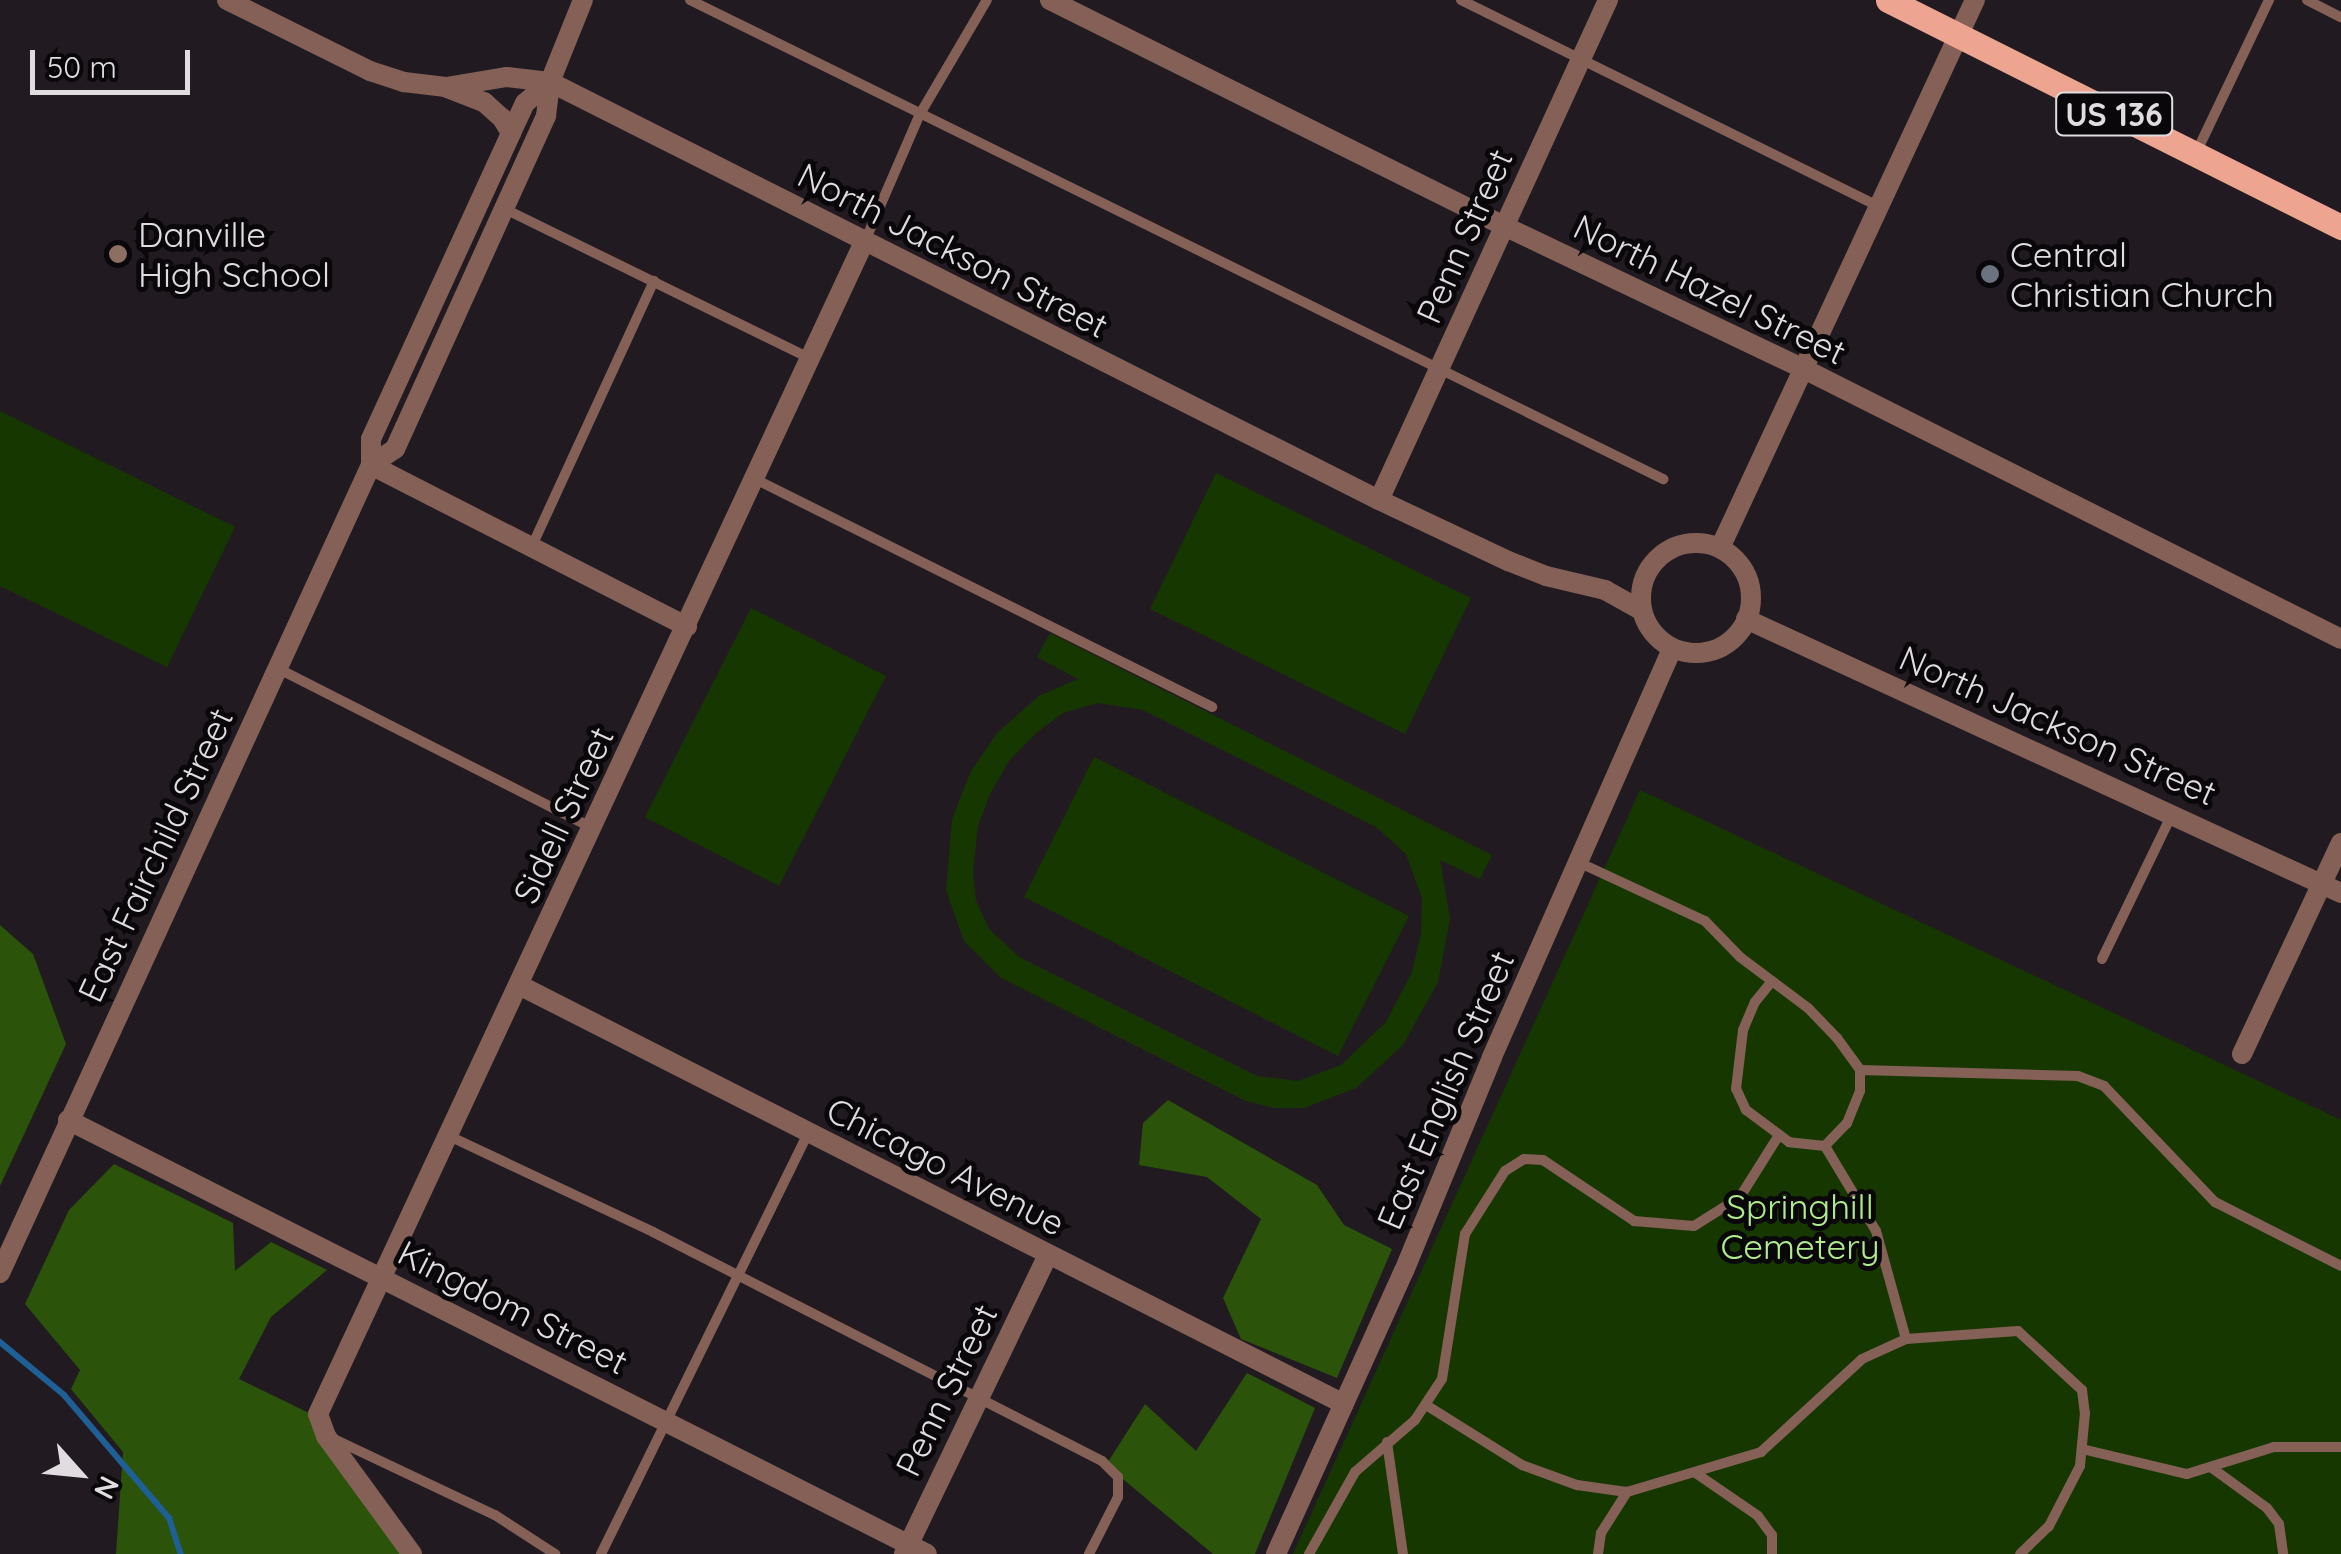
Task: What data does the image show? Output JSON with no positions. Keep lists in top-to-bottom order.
{
  "streets": {
    "main road": ["US 136"],
    "street": [
      "Penn Street",
      "North Jackson Street",
      "North Hazel Street",
      "Sidell Street",
      "East Fairchild Street",
      "East English Street",
      "Chicago Avenue",
      "Kingdom Street"
    ]
  },
  "crossings": [
    ["Penn Street", "North Jackson Street"],
    ["Penn Street", "North Hazel Street"],
    ["Penn Street", "Chicago Avenue"],
    ["Penn Street", "Kingdom Street"],
    ["North Jackson Street", "Sidell Street"],
    ["North Jackson Street", "East Fairchild Street"],
    ["North Jackson Street", "East English Street"],
    ["Sidell Street", "Chicago Avenue"],
    ["Sidell Street", "Kingdom Street"],
    ["East Fairchild Street", "Kingdom Street"],
    ["East English Street", "Chicago Avenue"]
  ],
  "parks": ["Springhill Cemetery"],
  "places": ["Danville High School", "Central Christian Church"],
  "scale_bar": "50 m",
  "north": "bottom right"
}
